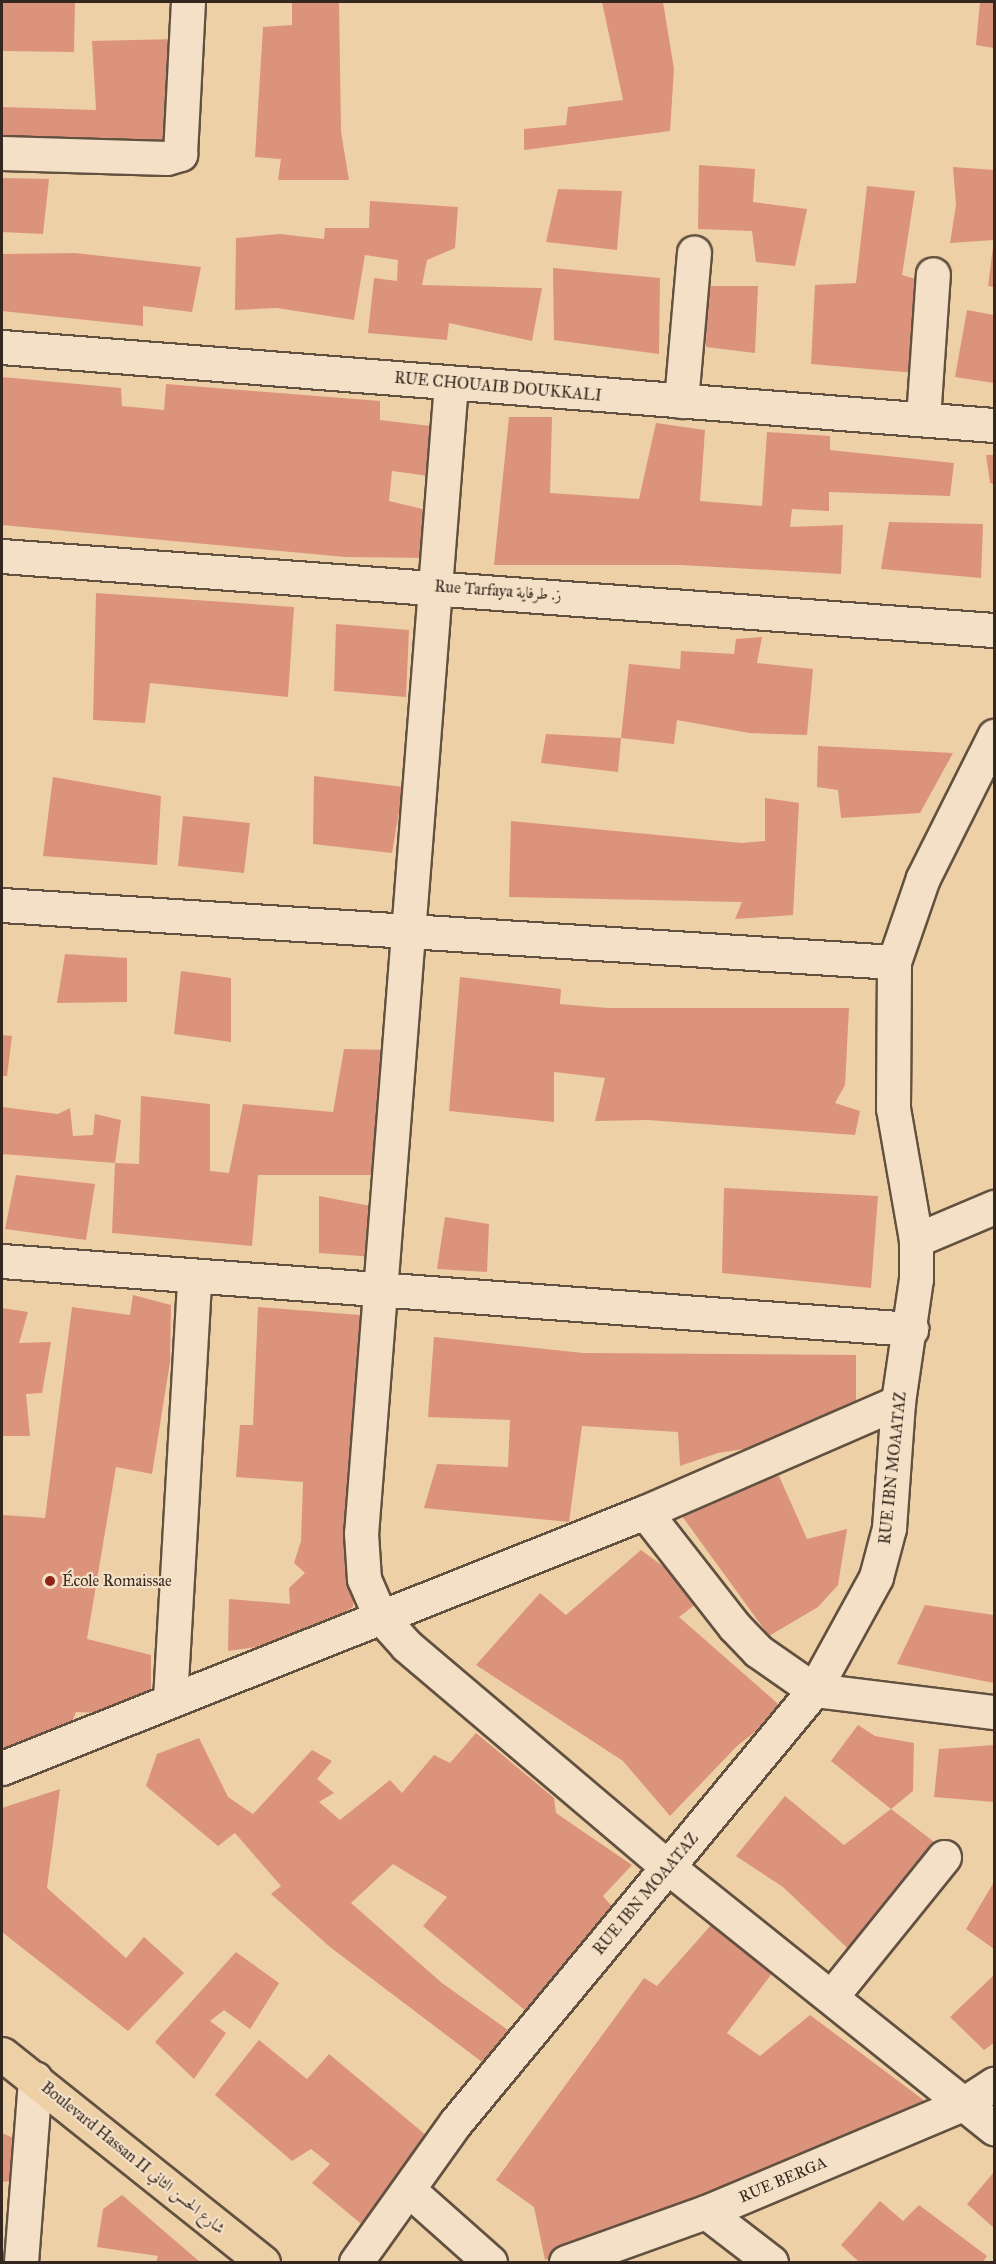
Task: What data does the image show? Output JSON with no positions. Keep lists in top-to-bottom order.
{
  "streets": {
    "main road": ["Boulevard Hassan II شارع الحسن الثاني"],
    "street": [
      "RUE CHOUAIB DOUKKALI",
      "Rue Tarfaya ز. طرفاية",
      "RUE IBN MOAATAZ",
      "RUE BERGA"
    ]
  },
  "places": ["École Romaissae"]
}
